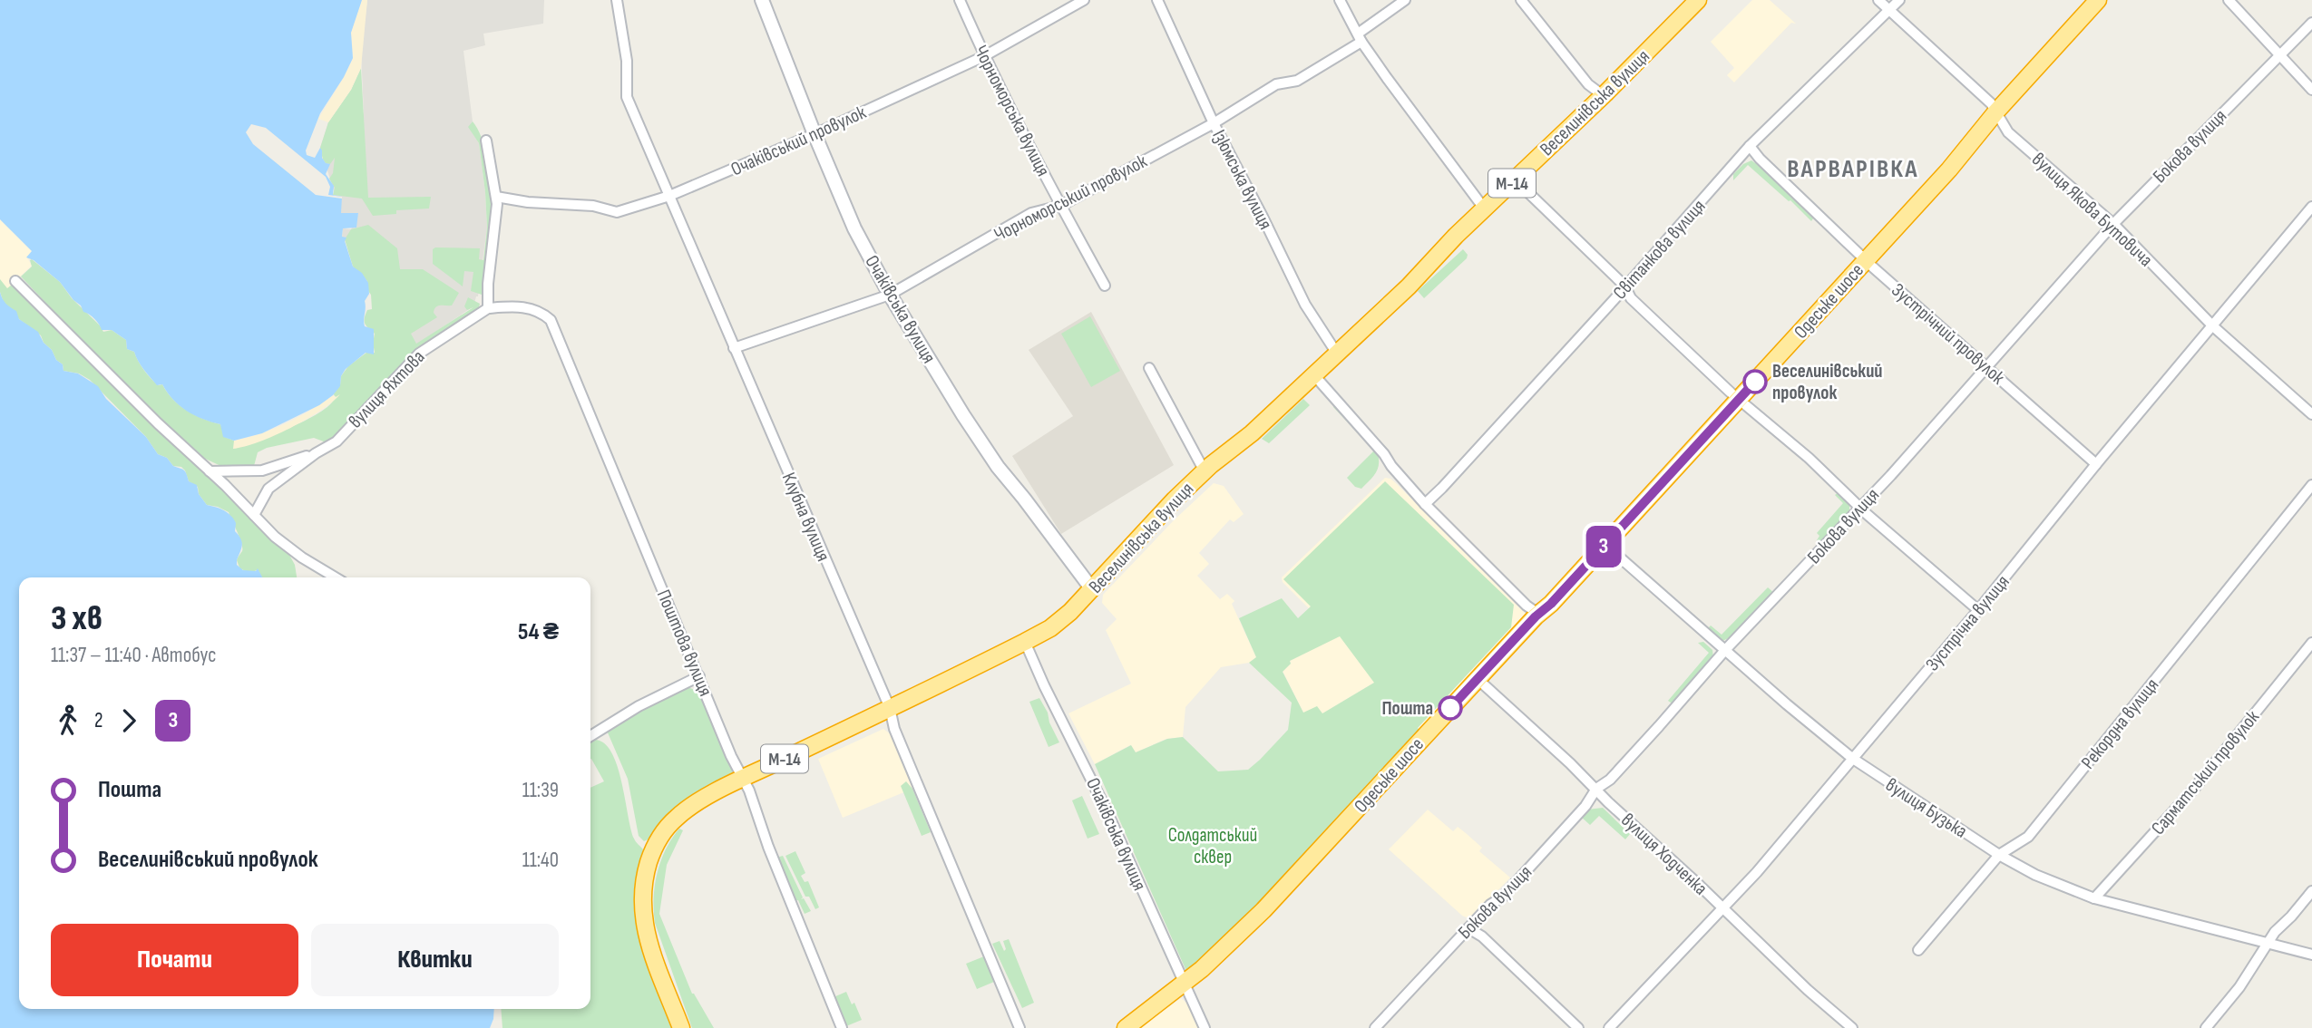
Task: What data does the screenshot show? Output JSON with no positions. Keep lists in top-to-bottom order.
{
  "streets": {
    "highway": ["Веселинівська вулиця", "М-14", "Одеське шосе"],
    "street": [
      "Чорноморська вулиця",
      "Очаківський провулок",
      "Бокова вулиця",
      "Ізюмська вулиця",
      "Чорноморський провулок",
      "вулиця Якова Бутовича",
      "Світанкова вулиця",
      "Очаківська вулиця",
      "Зустрічний провулок",
      "вулиця Яхтова",
      "Клубна вулиця",
      "Зустрічна вулиця",
      "Поштова вулиця",
      "Рекордна вулиця",
      "Сарматський провулок",
      "вулиця Бузька",
      "вулиця Ходченка"
    ]
  },
  "crossings": [
    ["Веселинівська вулиця", "Ізюмська вулиця"],
    ["Веселинівська вулиця", "Очаківська вулиця"],
    ["Веселинівська вулиця", "Клубна вулиця"],
    ["Веселинівська вулиця", "Поштова вулиця"],
    ["Чорноморська вулиця", "Очаківський провулок"],
    ["Чорноморська вулиця", "Чорноморський провулок"],
    ["Очаківський провулок", "Очаківська вулиця"],
    ["Очаківський провулок", "Клубна вулиця"],
    ["Бокова вулиця", "вулиця Якова Бутовича"],
    ["Бокова вулиця", "Зустрічний провулок"],
    ["Бокова вулиця", "вулиця Бузька"],
    ["Бокова вулиця", "вулиця Ходченка"],
    ["Ізюмська вулиця", "Чорноморський провулок"],
    ["Чорноморський провулок", "Очаківська вулиця"],
    ["Чорноморський провулок", "Клубна вулиця"],
    ["вулиця Якова Бутовича", "Світанкова вулиця"],
    ["вулиця Якова Бутовича", "Одеське шосе"],
    ["вулиця Якова Бутовича", "Зустрічна вулиця"],
    ["Світанкова вулиця", "Зустрічний провулок"],
    ["Одеське шосе", "Очаківська вулиця"],
    ["Одеське шосе", "Зустрічний провулок"],
    ["Одеське шосе", "вулиця Бузька"],
    ["Одеське шосе", "вулиця Ходченка"],
    ["Зустрічний провулок", "Зустрічна вулиця"],
    ["вулиця Яхтова", "Поштова вулиця"],
    ["Зустрічна вулиця", "вулиця Бузька"],
    ["Зустрічна вулиця", "вулиця Ходченка"],
    ["Рекордна вулиця", "вулиця Бузька"],
    ["Сарматський провулок", "вулиця Бузька"]
  ],
  "districts": ["ВАРВАРІВКА"],
  "parks": ["Солдатський сквер"],
  "places": ["Веселинівський провулок", "Пошта"],
  "lines": ["bus line 3"],
  "page": {
    "on_map": "3",
    "heading": ["3 хв", "11:37 – 11:40 · Автобус", "54 ₴"],
    "legs": ["2", "3"],
    "list": [
      {
        "name": "Пошта",
        "value": "11:39"
      },
      {
        "name": "Веселинівський провулок",
        "value": "11:40"
      }
    ],
    "buttons": ["Почати", "Квитки"]
  }
}
